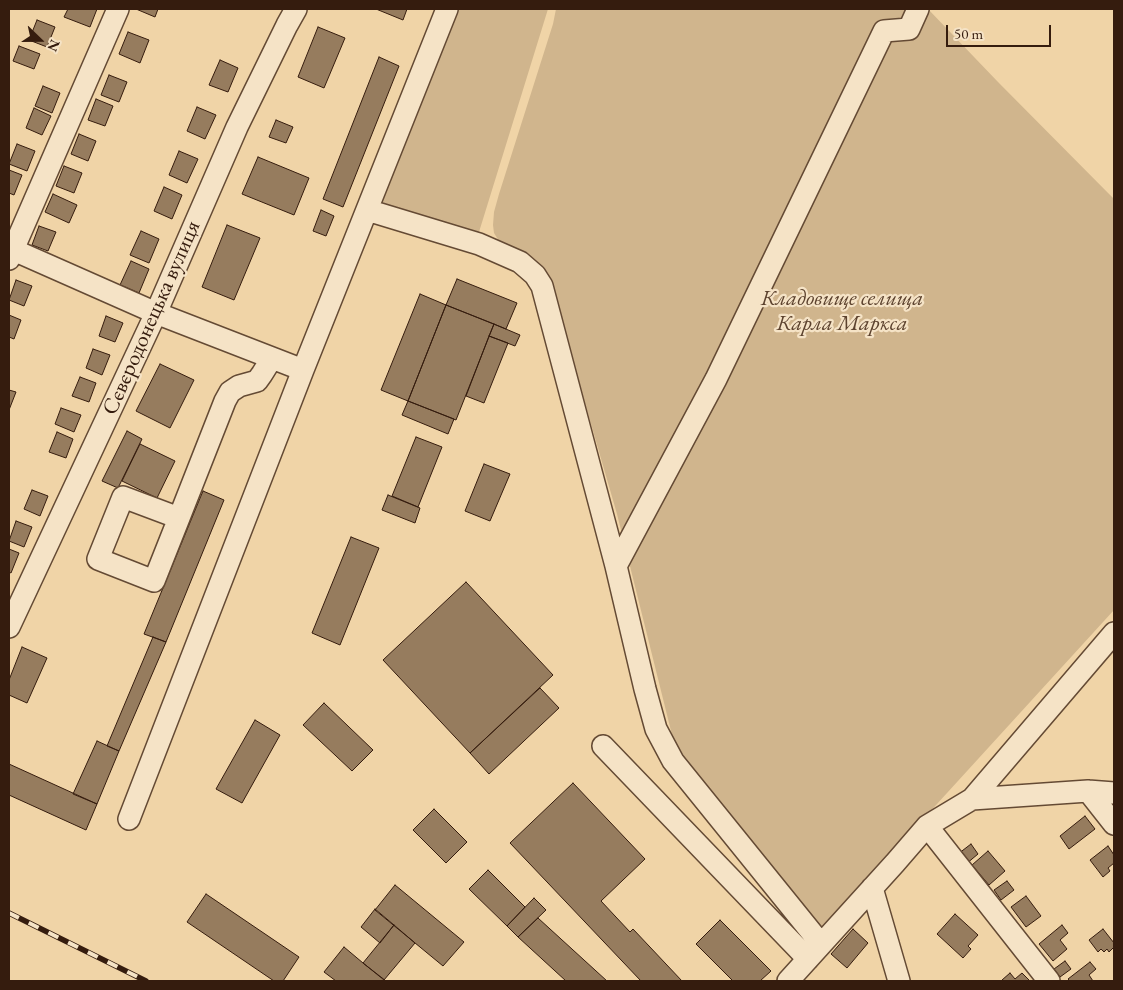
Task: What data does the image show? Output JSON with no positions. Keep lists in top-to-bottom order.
{
  "streets": {
    "street": ["Сєвєродонецька вулиця"]
  },
  "parks": ["Кладовище селища Карла Маркса"],
  "scale_bar": "50 m",
  "north": "right"
}
